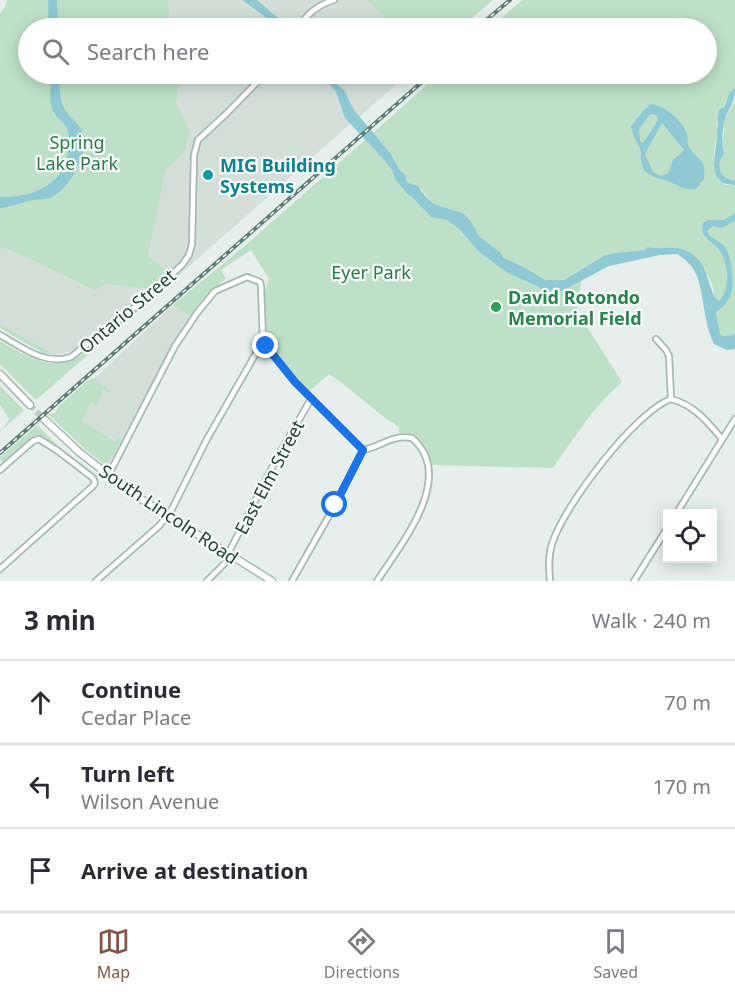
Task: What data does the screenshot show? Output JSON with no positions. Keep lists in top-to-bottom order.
{
  "streets": {
    "street": ["Ontario Street", "East Elm Street", "South Lincoln Road"]
  },
  "crossings": [
    ["East Elm Street", "South Lincoln Road"]
  ],
  "parks": ["Spring Lake Park", "Eyer Park"],
  "places": ["MIG Building Systems", "David Rotondo Memorial Field"],
  "page": {
    "search": "Search here",
    "heading": ["3 min", "Walk · 240 m"],
    "list": [
      ["Continue", "Cedar Place", "70 m"],
      ["Turn left", "Wilson Avenue", "170 m"],
      "Arrive at destination"
    ],
    "nav": ["Map", "Directions", "Saved"]
  }
}
